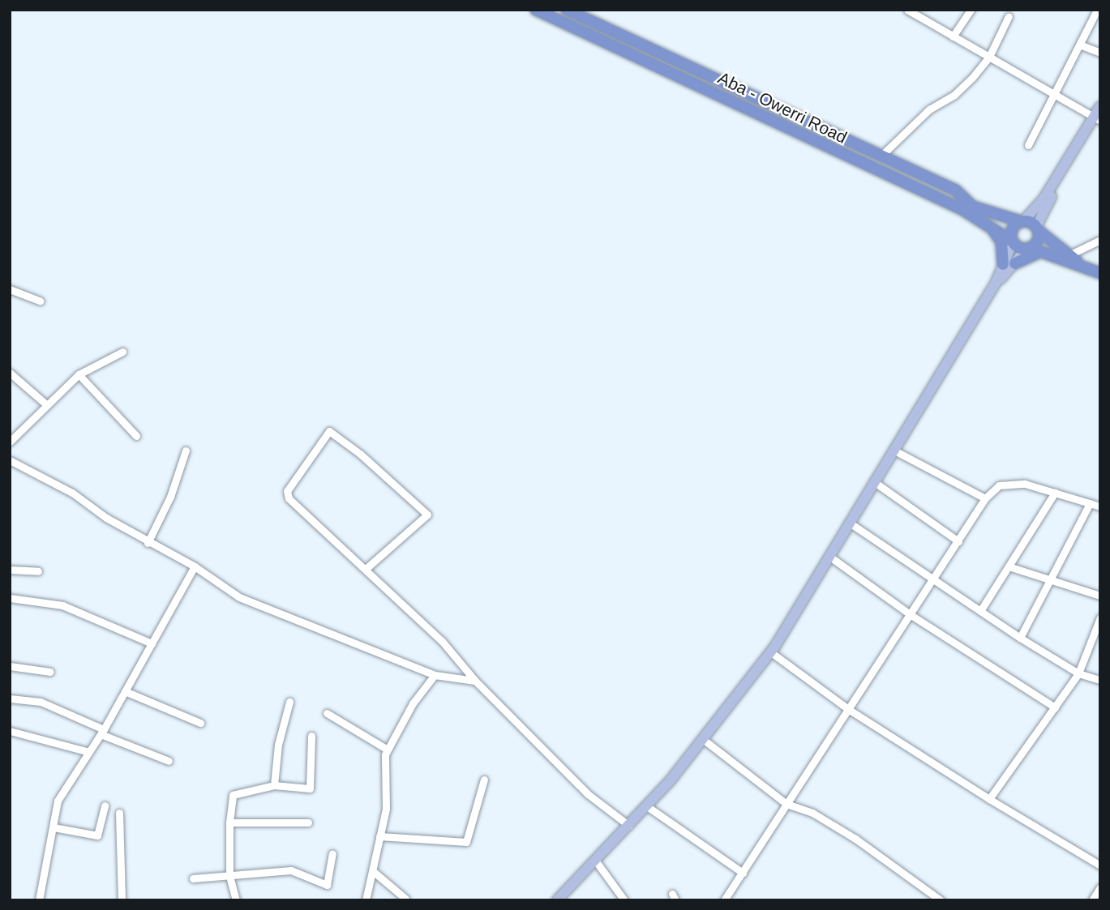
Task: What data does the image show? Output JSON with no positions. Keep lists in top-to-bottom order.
{
  "streets": {
    "highway": ["Aba - Owerri Road"]
  }
}
